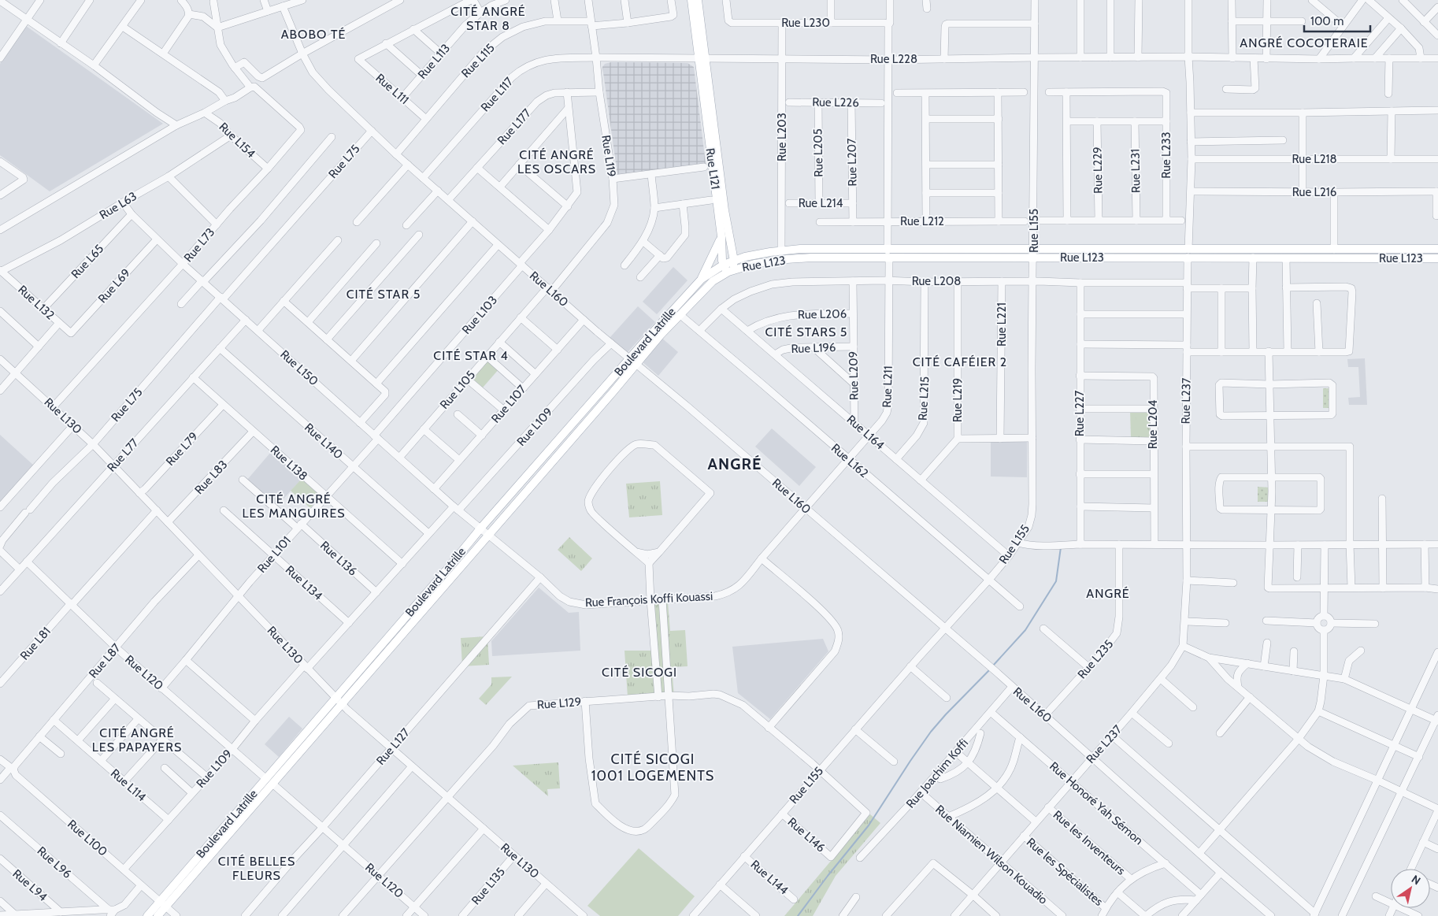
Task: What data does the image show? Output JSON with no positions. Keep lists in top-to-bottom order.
{
  "streets": {
    "main road": ["Rue L121", "Rue L123", "Boulevard Latrille"],
    "street": [
      "Rue L230",
      "Rue L228",
      "Rue L115",
      "Rue L113",
      "Rue L111",
      "Rue L117",
      "Rue L226",
      "Rue L177",
      "Rue L203",
      "Rue L154",
      "Rue L205",
      "Rue L233",
      "Rue L119",
      "Rue L218",
      "Rue L75",
      "Rue L207",
      "Rue L229",
      "Rue L231",
      "Rue L216",
      "Rue L214",
      "Rue L63",
      "Rue L212",
      "Rue L155",
      "Rue L73",
      "Rue L65",
      "Rue L208",
      "Rue L69",
      "Rue L160",
      "Rue L132",
      "Rue L206",
      "Rue L103",
      "Rue L221",
      "Rue L196",
      "Rue L150",
      "Rue L209",
      "Rue L211",
      "Rue L105",
      "Rue L215",
      "Rue L219",
      "Rue L237",
      "Rue L107",
      "Rue L227",
      "Rue L130",
      "Rue L204",
      "Rue L109",
      "Rue L164",
      "Rue L140",
      "Rue L79",
      "Rue L77",
      "Rue L162",
      "Rue L138",
      "Rue L83",
      "Rue L101",
      "Rue L136",
      "Rue L134",
      "Rue François Koffi Kouassi",
      "Rue L81",
      "Rue L235",
      "Rue L87",
      "Rue L120",
      "Rue L129",
      "Rue L127",
      "Rue Joachim Koffi",
      "Rue L114",
      "Rue Honoré Yah Sémon",
      "Rue L146",
      "Rue L100",
      "Rue les Inventeurs",
      "Rue Niamien Wilson Kouadio",
      "Rue L96",
      "Rue les Spécialistes",
      "Rue L144",
      "Rue L94",
      "Rue L135"
    ]
  },
  "crossings": [
    ["Rue L230", "Rue L203"],
    ["Rue L230", "Rue L211"],
    ["Rue L228", "Rue L117"],
    ["Rue L228", "Rue L203"],
    ["Rue L228", "Rue L119"],
    ["Rue L228", "Rue L121"],
    ["Rue L228", "Rue L155"],
    ["Rue L228", "Rue L211"],
    ["Rue L228", "Rue L237"],
    ["Rue L115", "Rue L111"],
    ["Rue L115", "Rue L119"],
    ["Rue L115", "Rue L160"],
    ["Rue L113", "Rue L111"],
    ["Rue L117", "Rue L119"],
    ["Rue L117", "Rue L160"],
    ["Rue L226", "Rue L205"],
    ["Rue L226", "Rue L207"],
    ["Rue L177", "Rue L119"],
    ["Rue L177", "Rue L160"],
    ["Rue L177", "Rue L103"],
    ["Rue L203", "Rue L123"],
    ["Rue L154", "Rue L63"],
    ["Rue L154", "Rue L73"],
    ["Rue L205", "Rue L214"],
    ["Rue L119", "Rue L160"],
    ["Rue L119", "Rue L105"],
    ["Rue L218", "Rue L237"],
    ["Rue L75", "Rue L160"],
    ["Rue L75", "Rue L150"],
    ["Rue L75", "Rue L130"],
    ["Rue L207", "Rue L214"],
    ["Rue L207", "Rue L212"],
    ["Rue L121", "Rue L123"],
    ["Rue L121", "Boulevard Latrille"],
    ["Rue L216", "Rue L237"],
    ["Rue L63", "Rue L132"],
    ["Rue L63", "Rue L150"],
    ["Rue L212", "Rue L211"],
    ["Rue L155", "Rue L123"],
    ["Rue L155", "Rue L208"],
    ["Rue L155", "Rue L160"],
    ["Rue L155", "Rue L164"],
    ["Rue L155", "Rue L162"],
    ["Rue L155", "Rue L129"],
    ["Rue L155", "Rue L146"],
    ["Rue L155", "Rue L144"],
    ["Rue L73", "Rue L150"],
    ["Rue L73", "Rue L130"],
    ["Rue L123", "Boulevard Latrille"],
    ["Rue L123", "Rue L211"],
    ["Rue L123", "Rue L237"],
    ["Rue L65", "Rue L132"],
    ["Rue L65", "Rue L150"],
    ["Rue L208", "Rue L221"],
    ["Rue L208", "Rue L209"],
    ["Rue L208", "Rue L211"],
    ["Rue L208", "Rue L215"],
    ["Rue L208", "Rue L219"],
    ["Rue L208", "Rue L237"],
    ["Rue L208", "Rue L227"],
    ["Rue L208", "Rue L164"],
    ["Rue L208", "Rue L162"],
    ["Rue L69", "Rue L132"],
    ["Rue L69", "Rue L150"],
    ["Rue L160", "Rue L103"],
    ["Rue L160", "Boulevard Latrille"],
    ["Rue L160", "Rue L211"],
    ["Rue L160", "Rue L237"],
    ["Rue L160", "Rue L107"],
    ["Rue L160", "Rue L109"],
    ["Rue L160", "Rue François Koffi Kouassi"],
    ["Rue L160", "Rue L235"],
    ["Rue L160", "Rue Joachim Koffi"],
    ["Rue L206", "Rue L209"],
    ["Rue L206", "Rue L164"],
    ["Rue L103", "Rue L150"],
    ["Rue L103", "Rue L101"],
    ["Boulevard Latrille", "Rue L150"],
    ["Boulevard Latrille", "Rue L130"],
    ["Boulevard Latrille", "Rue L162"],
    ["Boulevard Latrille", "Rue François Koffi Kouassi"],
    ["Boulevard Latrille", "Rue L120"],
    ["Boulevard Latrille", "Rue L100"],
    ["Rue L196", "Rue L209"],
    ["Rue L196", "Rue L164"],
    ["Rue L150", "Rue L105"],
    ["Rue L150", "Rue L107"],
    ["Rue L150", "Rue L109"],
    ["Rue L150", "Rue L77"],
    ["Rue L150", "Rue L101"],
    ["Rue L150", "Rue François Koffi Kouassi"],
    ["Rue L209", "Rue L164"],
    ["Rue L211", "Rue L164"],
    ["Rue L211", "Rue L162"],
    ["Rue L211", "Rue François Koffi Kouassi"],
    ["Rue L215", "Rue L164"],
    ["Rue L219", "Rue L164"],
    ["Rue L237", "Rue Honoré Yah Sémon"],
    ["Rue L237", "Rue les Inventeurs"],
    ["Rue L237", "Rue Niamien Wilson Kouadio"],
    ["Rue L237", "Rue les Spécialistes"],
    ["Rue L227", "Rue L204"],
    ["Rue L130", "Rue L109"],
    ["Rue L130", "Rue L79"],
    ["Rue L130", "Rue L77"],
    ["Rue L130", "Rue L83"],
    ["Rue L130", "Rue L101"],
    ["Rue L130", "Rue L81"],
    ["Rue L130", "Rue L87"],
    ["Rue L130", "Rue L129"],
    ["Rue L130", "Rue L127"],
    ["Rue L130", "Rue L135"],
    ["Rue L109", "Rue L140"],
    ["Rue L109", "Rue L138"],
    ["Rue L109", "Rue L136"],
    ["Rue L109", "Rue L134"],
    ["Rue L109", "Rue L120"],
    ["Rue L109", "Rue L114"],
    ["Rue L109", "Rue L100"],
    ["Rue L140", "Rue L77"],
    ["Rue L140", "Rue L101"],
    ["Rue L79", "Rue L138"],
    ["Rue L77", "Rue L138"],
    ["Rue L77", "Rue L120"],
    ["Rue L138", "Rue L83"],
    ["Rue L138", "Rue L101"],
    ["Rue L101", "Rue L136"],
    ["Rue L101", "Rue L134"],
    ["Rue L101", "Rue L120"],
    ["Rue François Koffi Kouassi", "Rue L127"],
    ["Rue L81", "Rue L120"],
    ["Rue L87", "Rue L120"],
    ["Rue L87", "Rue L114"],
    ["Rue L87", "Rue L100"],
    ["Rue L120", "Rue L129"],
    ["Rue L120", "Rue L127"],
    ["Rue L129", "Rue L146"],
    ["Rue Joachim Koffi", "Rue Honoré Yah Sémon"],
    ["Rue Joachim Koffi", "Rue Niamien Wilson Kouadio"]
  ],
  "districts": [
    "CITÉ ANGRÉ STAR 8",
    "ABOBO TÉ",
    "ANGRÉ COCOTERAIE",
    "CITÉ ANGRÉ LES OSCARS",
    "CITÉ STAR 5",
    "CITÉ STARS 5",
    "CITÉ STAR 4",
    "CITÉ CAFÉIER 2",
    "ANGRÉ",
    "CITÉ ANGRÉ LES MANGUIRES",
    "ANGRÉ",
    "CITÉ SICOGI",
    "CITÉ ANGRÉ LES PAPAYERS",
    "CITÉ SICOGI 1001 LOGEMENTS",
    "CITÉ BELLES FLEURS"
  ],
  "scale_bar": "100 m",
  "north": "top right"
}
